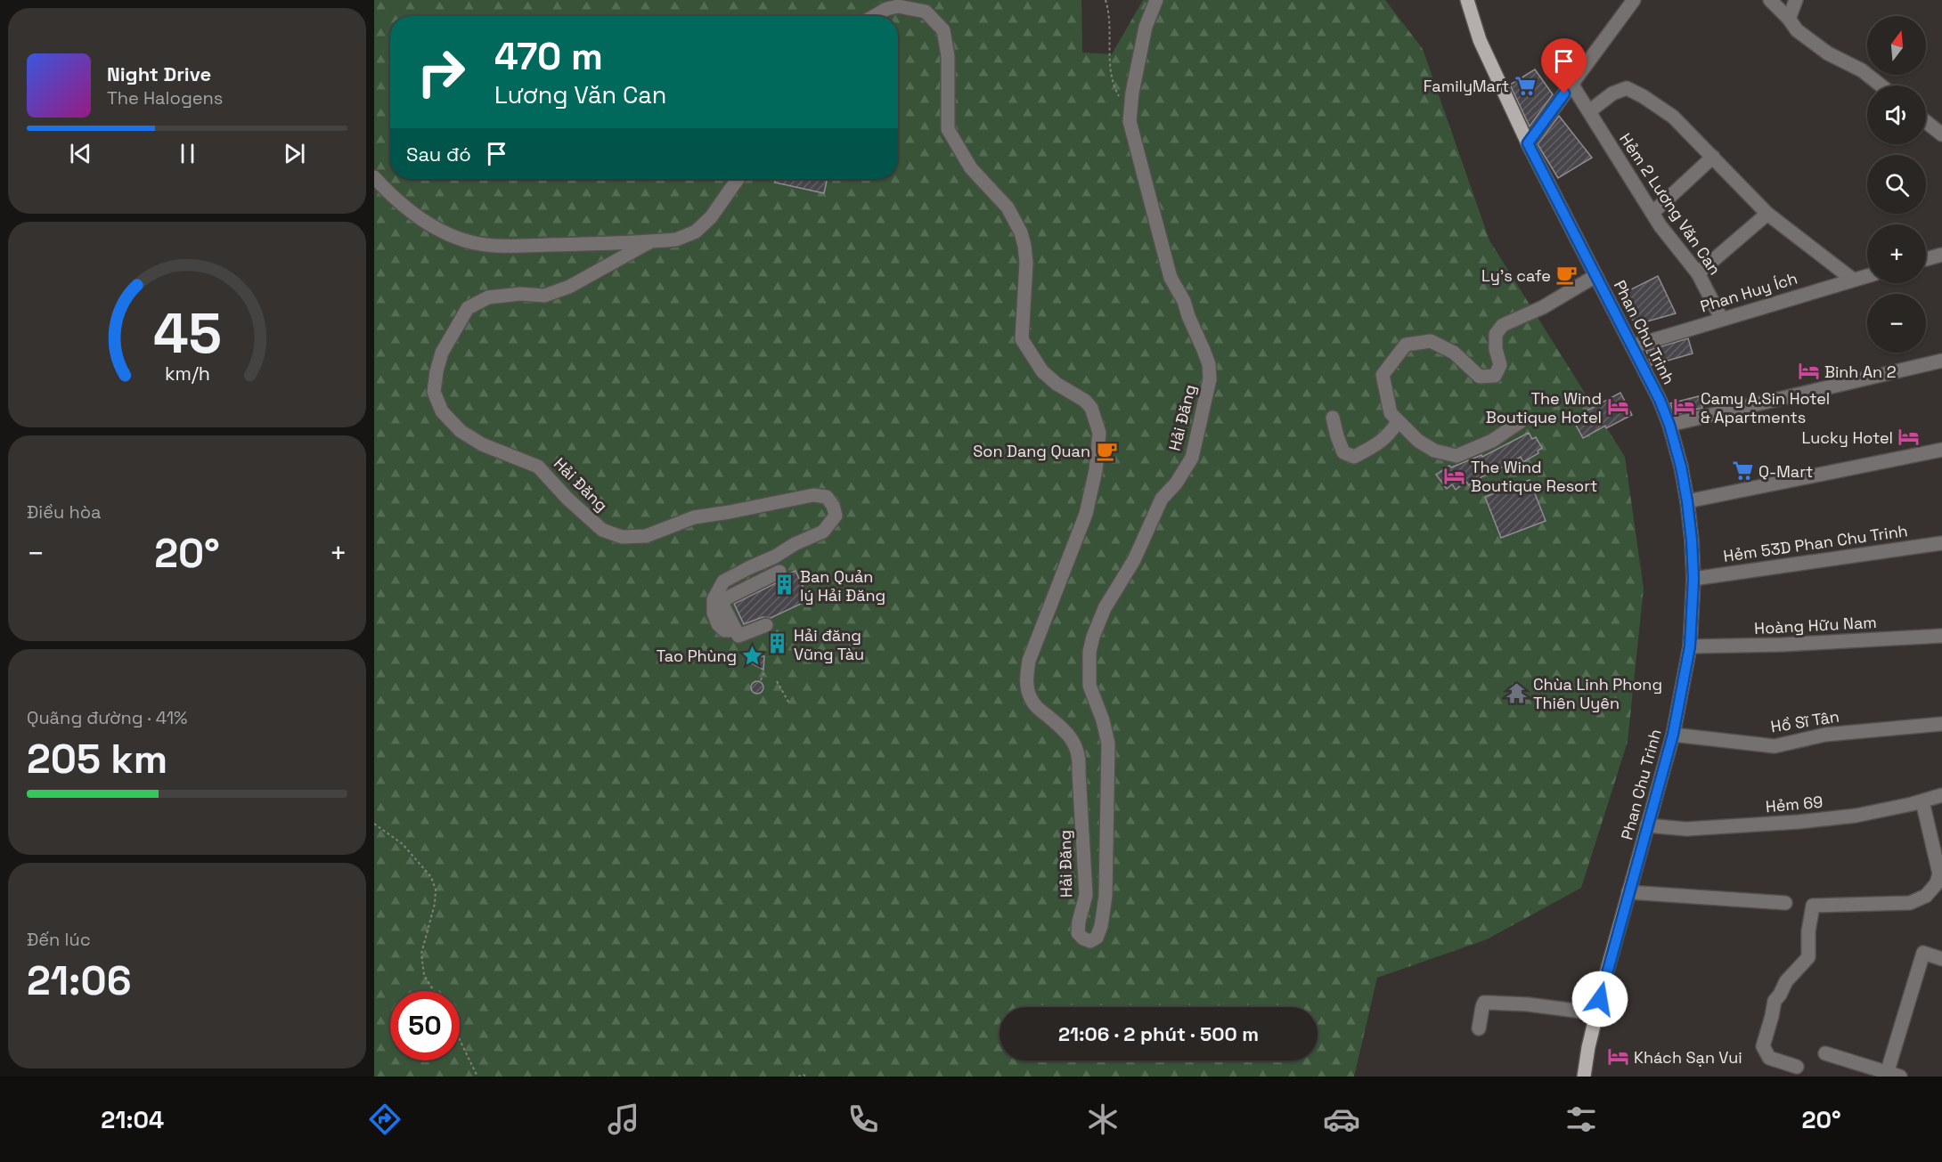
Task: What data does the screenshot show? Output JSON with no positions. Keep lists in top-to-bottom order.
{
  "streets": {
    "main road": ["Phan Chu Trinh"],
    "street": [
      "Hẻm 2 Lương Văn Can",
      "Phan Huy Ích",
      "Hải Đăng",
      "Hẻm 53D Phan Chu Trinh",
      "Hoàng Hữu Nam",
      "Hồ Sĩ Tân",
      "Hẻm 69"
    ]
  },
  "crossings": [
    ["Hẻm 2 Lương Văn Can", "Phan Huy Ích"],
    ["Phan Huy Ích", "Phan Chu Trinh"],
    ["Phan Chu Trinh", "Hẻm 53D Phan Chu Trinh"],
    ["Phan Chu Trinh", "Hoàng Hữu Nam"],
    ["Phan Chu Trinh", "Hồ Sĩ Tân"],
    ["Phan Chu Trinh", "Hẻm 69"]
  ],
  "places": {
    "supermarket": ["FamilyMart", "Q-Mart"],
    "cafe": ["Ly's cafe", "Son Dang Quan"],
    "hotel": [
      "Binh An 2",
      "The Wind Boutique Hotel",
      "Camy A.Sin Hotel & Apartments",
      "Lucky Hotel",
      "The Wind Boutique Resort",
      "Khách Sạn Vui"
    ],
    "building": ["Ban Quản lý Hải Đăng", "Hải đăng Vũng Tàu"],
    "place": ["Tao Phùng"],
    "temple": ["Chùa Linh Phong Thiên Uyên"]
  },
  "north": "top",
  "page": {
    "map_buttons": ["+", "−"],
    "turn": ["470 m", "Lương Văn Can"],
    "song": ["Night Drive", "The Halogens"],
    "then": "Sau đó",
    "tile": [
      "Điều hòa",
      ["Quãng đường · 41%", "205 km"],
      ["Đến lúc", "21:06"]
    ],
    "heat": ["−", "20°", "+"],
    "limit": "50",
    "trip": "21:06 · 2 phút · 500 m",
    "tabs": ["21:04", "20°"],
    "gauge": ["45", "km/h"]
  }
}
